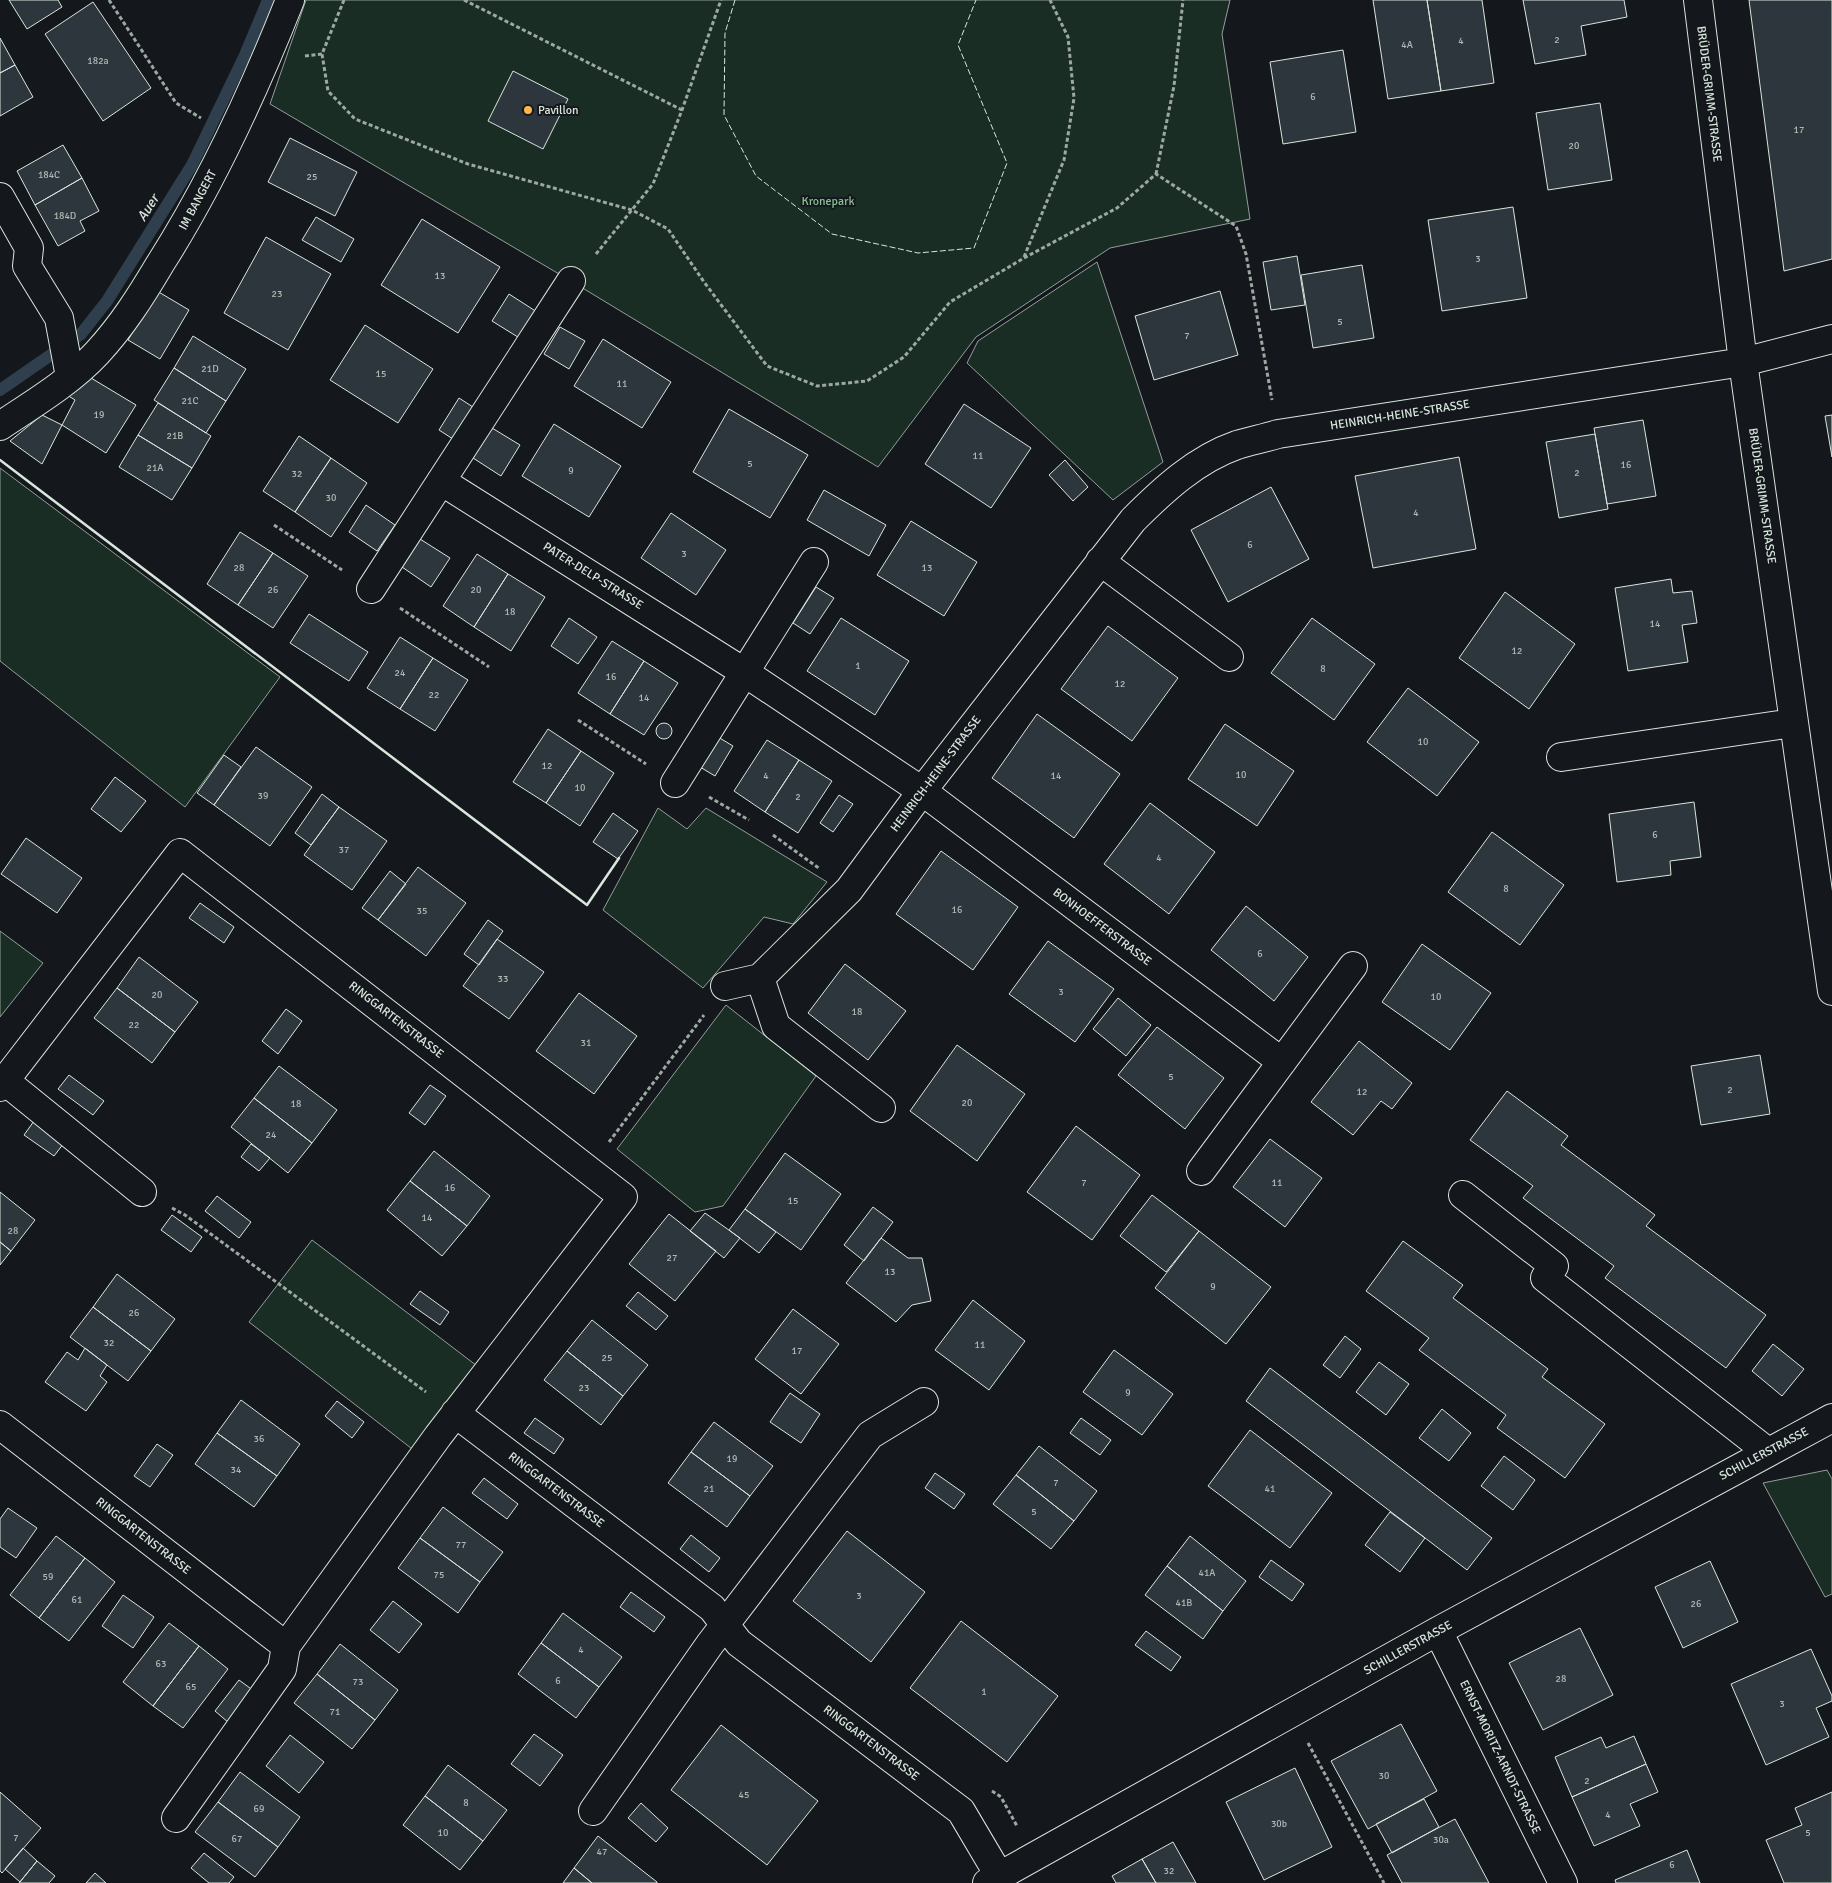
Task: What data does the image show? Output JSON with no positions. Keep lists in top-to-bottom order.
{
  "streets": {
    "street": [
      "BRÜDER-GRIMM-STRASSE",
      "IM BANGERT",
      "HEINRICH-HEINE-STRASSE",
      "PATER-DELP-STRASSE",
      "BONHOEFFERSTRASSE",
      "RINGGARTENSTRASSE",
      "SCHILLERSTRASSE",
      "ERNST-MORITZ-ARNDT-STRASSE"
    ]
  },
  "crossings": [
    ["BRÜDER-GRIMM-STRASSE", "HEINRICH-HEINE-STRASSE"],
    ["HEINRICH-HEINE-STRASSE", "PATER-DELP-STRASSE"],
    ["HEINRICH-HEINE-STRASSE", "BONHOEFFERSTRASSE"],
    ["PATER-DELP-STRASSE", "BONHOEFFERSTRASSE"],
    ["RINGGARTENSTRASSE", "SCHILLERSTRASSE"],
    ["SCHILLERSTRASSE", "ERNST-MORITZ-ARNDT-STRASSE"]
  ],
  "water": ["Auer"],
  "parks": ["Kronepark"],
  "places": ["Pavillon"],
  "house_numbers": [
    "2",
    "4",
    "4A",
    "182a",
    "6",
    "17",
    "20",
    "184C",
    "25",
    "184D",
    "3",
    "13",
    "23",
    "5",
    "7",
    "21D",
    "15",
    "11",
    "21C",
    "19",
    "21B",
    "11",
    "5",
    "16",
    "21A",
    "9",
    "2",
    "32",
    "30",
    "4",
    "6",
    "3",
    "28",
    "13",
    "26",
    "20",
    "18",
    "14",
    "12",
    "1",
    "8",
    "24",
    "16",
    "12",
    "22",
    "14",
    "10",
    "12",
    "10",
    "4",
    "14",
    "10",
    "39",
    "2",
    "6",
    "37",
    "4",
    "8",
    "16",
    "35",
    "6",
    "33",
    "3",
    "20",
    "10",
    "18",
    "22",
    "31",
    "5",
    "2",
    "12",
    "20",
    "18",
    "24",
    "7",
    "11",
    "16",
    "15",
    "14",
    "28",
    "27",
    "13",
    "9",
    "26",
    "32",
    "11",
    "17",
    "25",
    "23",
    "9",
    "36",
    "19",
    "34",
    "7",
    "21",
    "41",
    "5",
    "77",
    "41A",
    "75",
    "59",
    "3",
    "61",
    "41B",
    "26",
    "4",
    "63",
    "28",
    "6",
    "73",
    "65",
    "1",
    "3",
    "71",
    "30",
    "2",
    "45",
    "8",
    "69",
    "4",
    "30b",
    "10",
    "5",
    "7",
    "67",
    "30a",
    "47",
    "6",
    "32"
  ]
}
